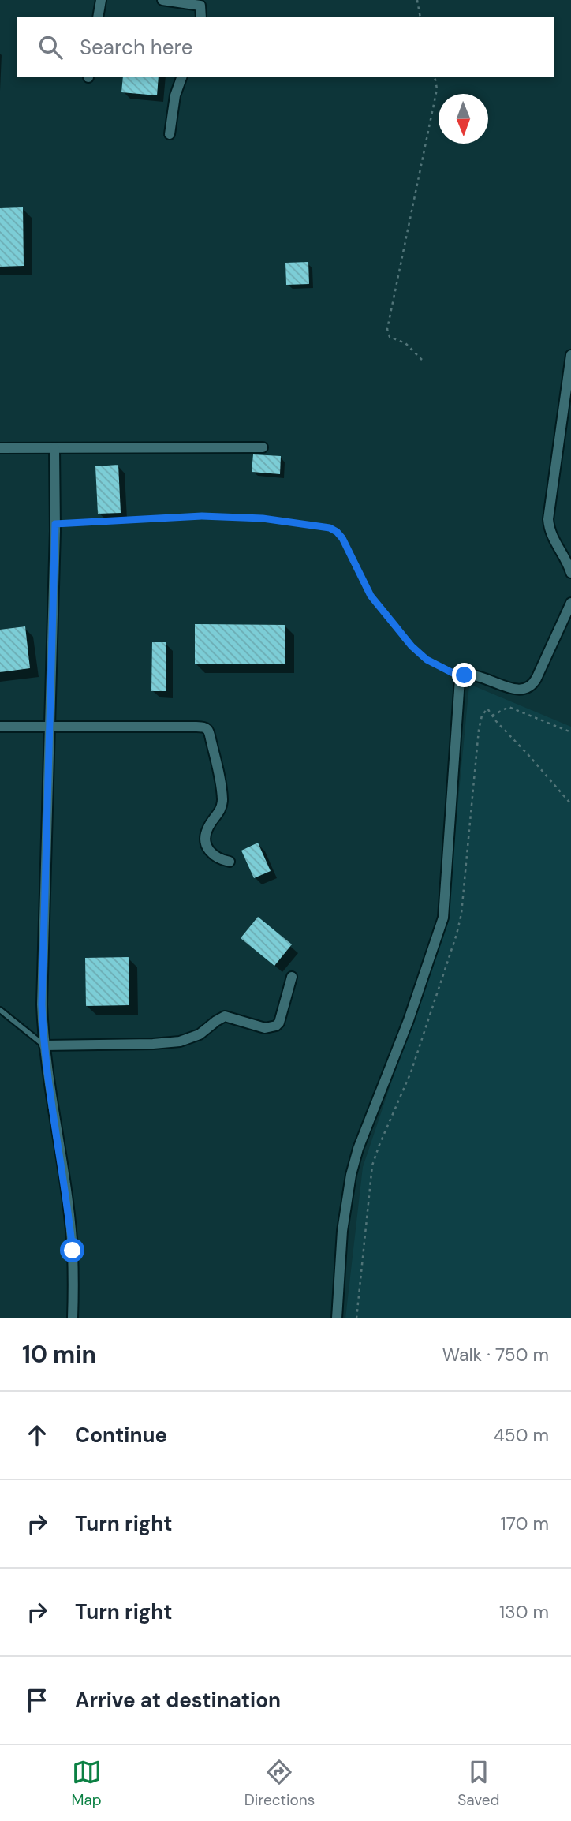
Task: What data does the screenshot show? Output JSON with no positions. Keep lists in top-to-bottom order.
{
  "north": "bottom",
  "page": {
    "search": "Search here",
    "heading": ["10 min", "Walk · 750 m"],
    "list": [
      ["Continue", "450 m"],
      ["Turn right", "170 m"],
      ["Turn right", "130 m"],
      "Arrive at destination"
    ],
    "nav": ["Map", "Directions", "Saved"]
  }
}
